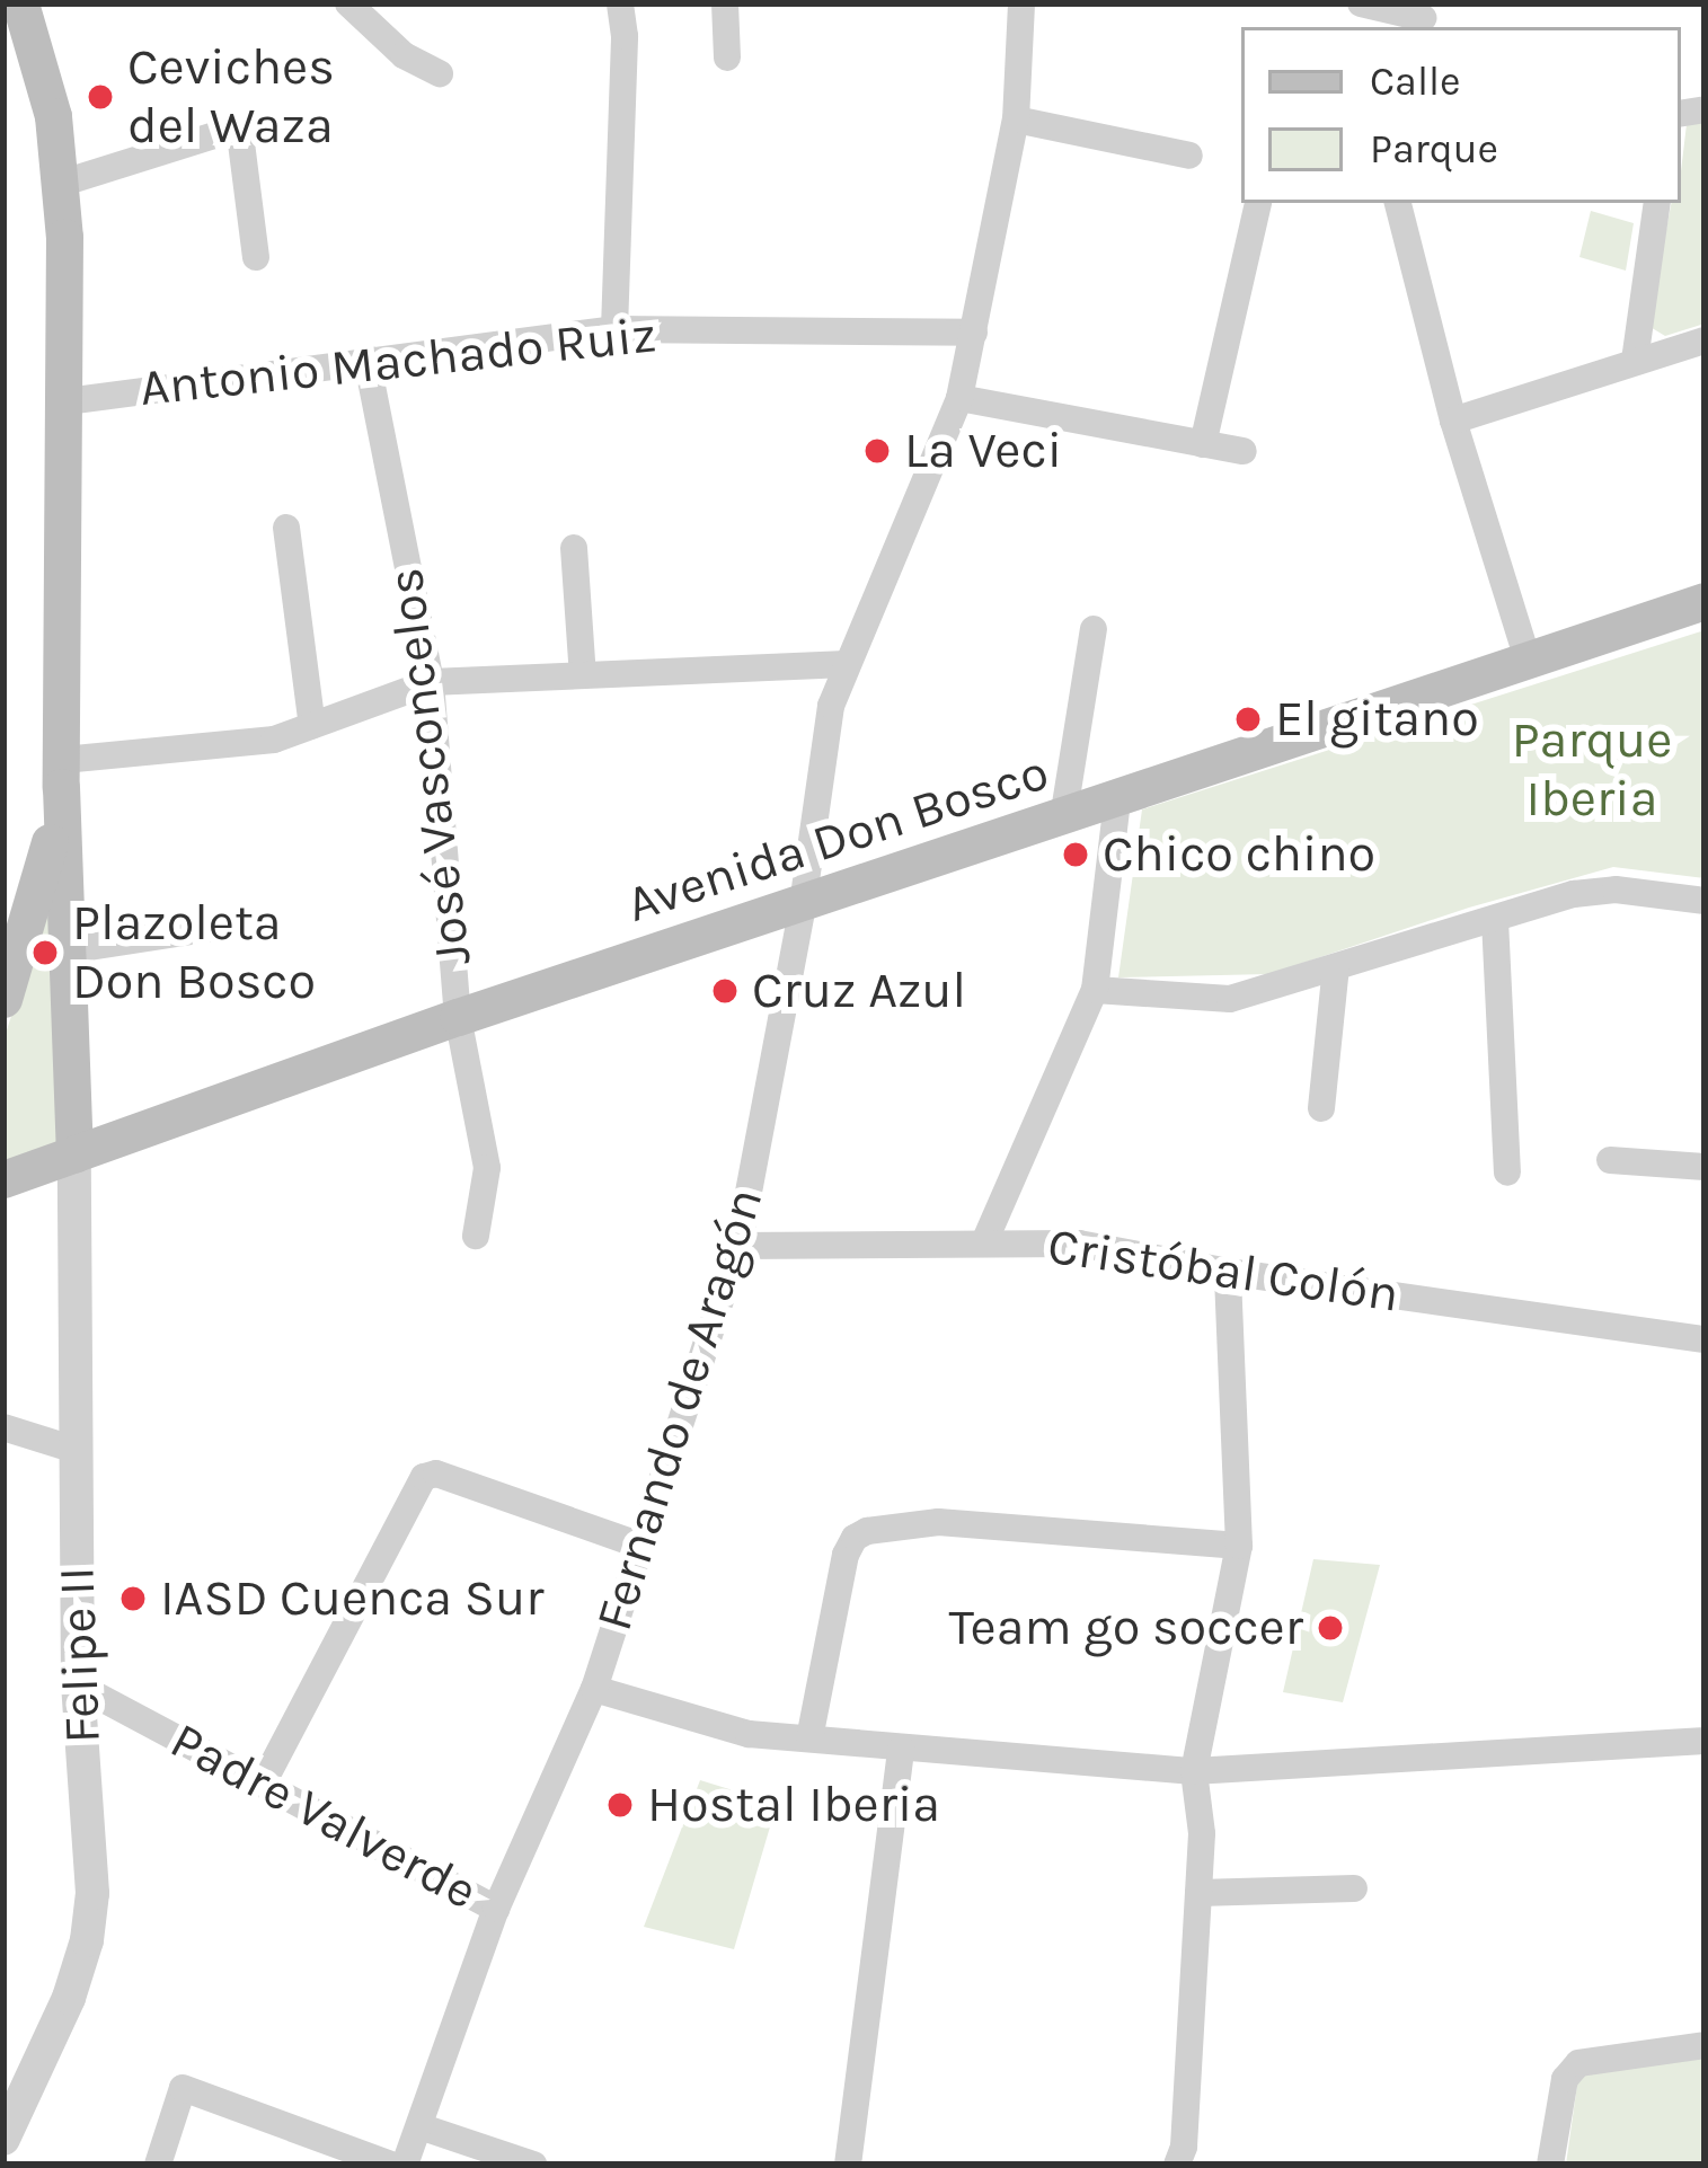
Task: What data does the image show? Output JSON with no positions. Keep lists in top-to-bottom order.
{
  "streets": {
    "main road": ["Avenida Don Bosco"],
    "street": [
      "Antonio Machado Ruiz",
      "José Vasconcelos",
      "Cristóbal Colón",
      "Fernando de Aragón",
      "Felipe II",
      "Padre Valverde"
    ]
  },
  "crossings": [
    ["Antonio Machado Ruiz", "José Vasconcelos"],
    ["Antonio Machado Ruiz", "Fernando de Aragón"],
    ["José Vasconcelos", "Avenida Don Bosco"],
    ["Avenida Don Bosco", "Fernando de Aragón"],
    ["Avenida Don Bosco", "Felipe II"],
    ["Cristóbal Colón", "Fernando de Aragón"],
    ["Fernando de Aragón", "Padre Valverde"],
    ["Felipe II", "Padre Valverde"]
  ],
  "parks": ["Parque Iberia"],
  "places": [
    "Ceviches del Waza",
    "La Veci",
    "El gitano",
    "Chico chino",
    "Plazoleta Don Bosco",
    "Cruz Azul",
    "IASD Cuenca Sur",
    "Team go soccer",
    "Hostal Iberia"
  ],
  "legend": ["Calle", "Parque"]
}
